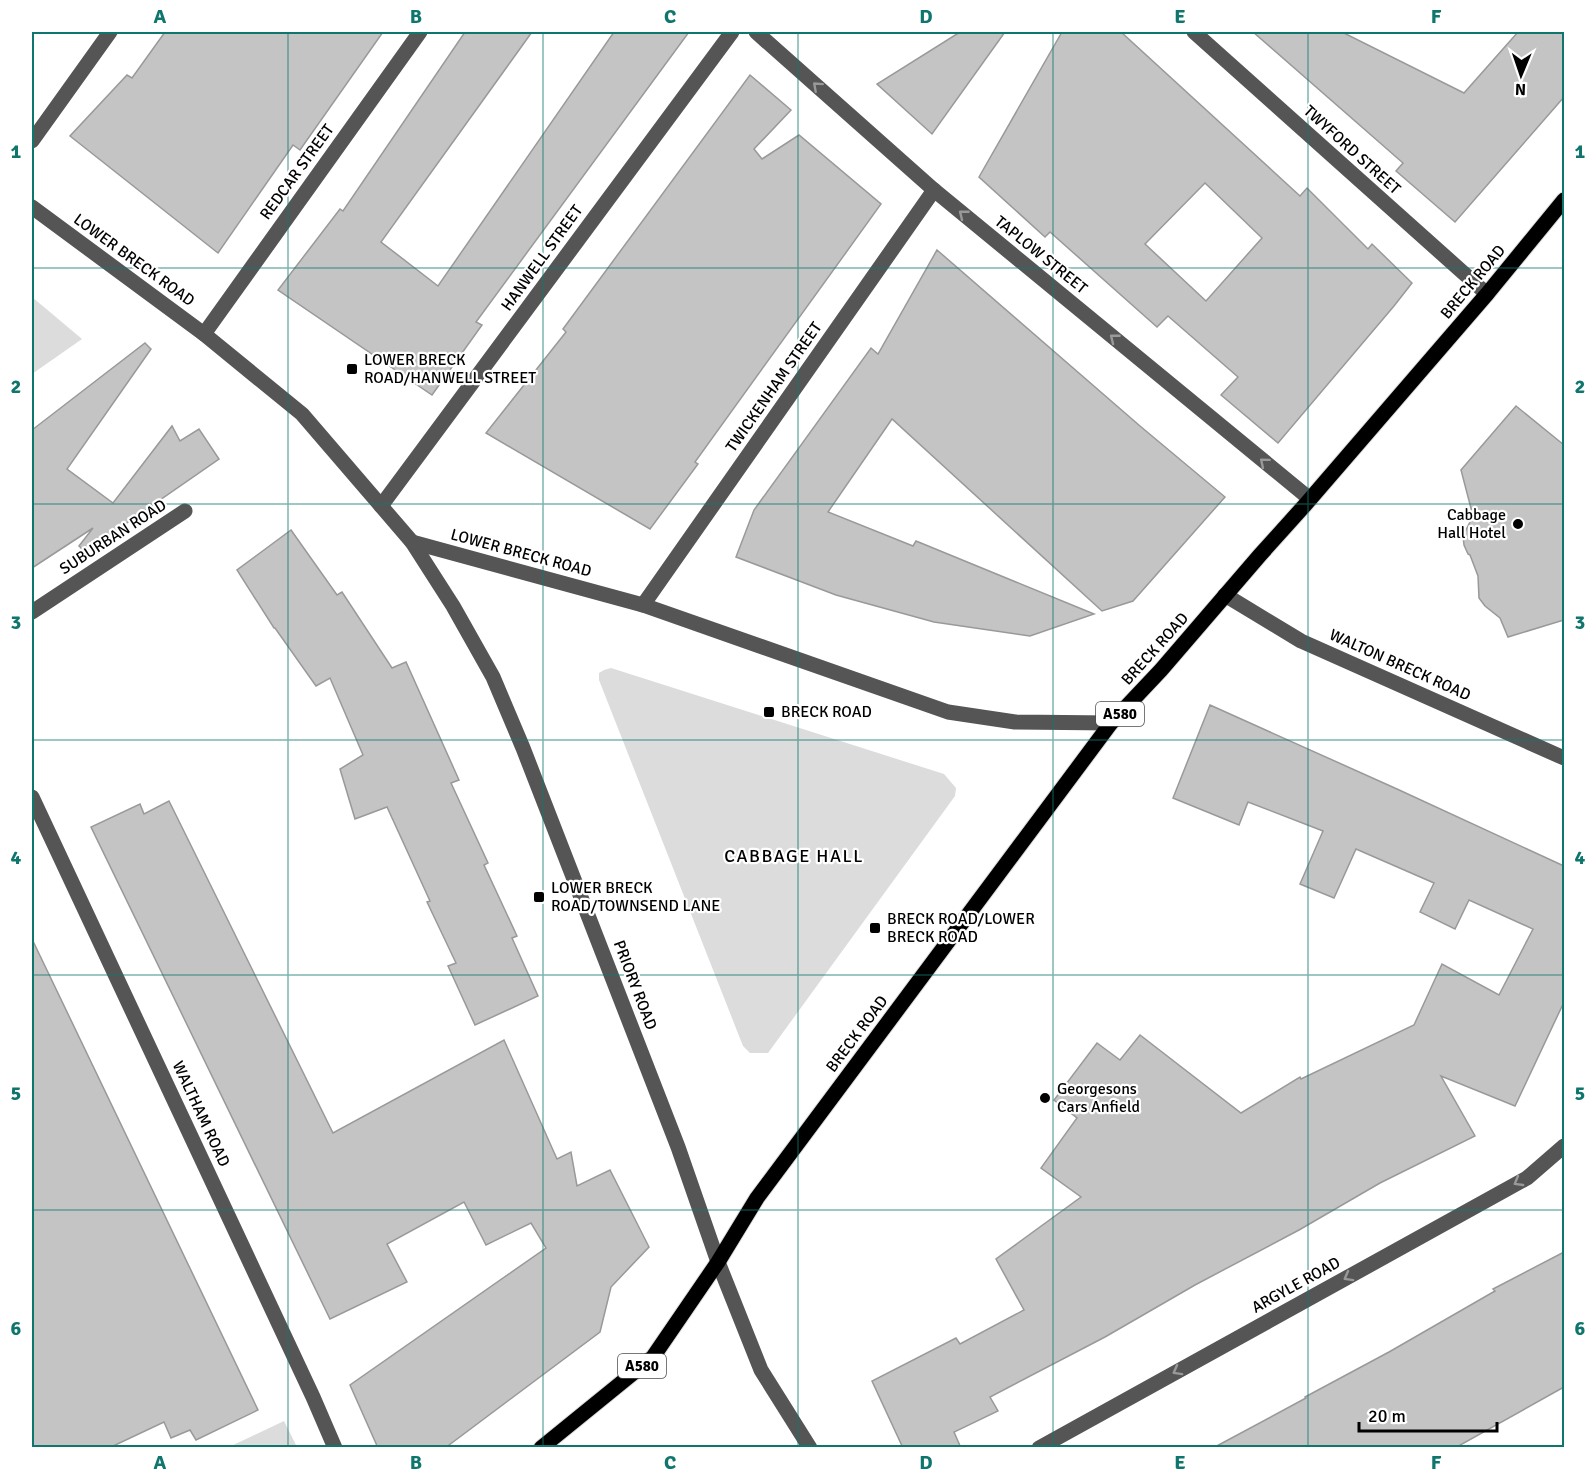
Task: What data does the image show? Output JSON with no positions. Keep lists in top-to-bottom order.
{
  "streets": {
    "main road": ["BRECK ROAD", "A580"],
    "street": [
      "TWYFORD STREET",
      "REDCAR STREET",
      "TAPLOW STREET",
      "HANWELL STREET",
      "LOWER BRECK ROAD",
      "TWICKENHAM STREET",
      "SUBURBAN ROAD",
      "WALTON BRECK ROAD",
      "PRIORY ROAD",
      "WALTHAM ROAD",
      "ARGYLE ROAD"
    ]
  },
  "crossings": [
    ["TWYFORD STREET", "BRECK ROAD"],
    ["REDCAR STREET", "LOWER BRECK ROAD"],
    ["TAPLOW STREET", "BRECK ROAD"],
    ["TAPLOW STREET", "TWICKENHAM STREET"],
    ["HANWELL STREET", "LOWER BRECK ROAD"],
    ["LOWER BRECK ROAD", "BRECK ROAD"],
    ["LOWER BRECK ROAD", "TWICKENHAM STREET"],
    ["LOWER BRECK ROAD", "PRIORY ROAD"],
    ["BRECK ROAD", "WALTON BRECK ROAD"],
    ["BRECK ROAD", "A580"],
    ["BRECK ROAD", "PRIORY ROAD"],
    ["A580", "PRIORY ROAD"]
  ],
  "one_way": ["TAPLOW STREET", "ARGYLE ROAD"],
  "districts": ["CABBAGE HALL"],
  "places": {
    "transit": [
      "LOWER BRECK ROAD/HANWELL STREET",
      "BRECK ROAD",
      "LOWER BRECK ROAD/TOWNSEND LANE",
      "BRECK ROAD/LOWER BRECK ROAD"
    ],
    "other": ["Cabbage Hall Hotel", "Georgesons Cars Anfield"]
  },
  "scale_bar": "20 m",
  "north": "bottom",
  "grid": {
    "columns": [
      "A",
      "B",
      "C",
      "D",
      "E",
      "F"
    ],
    "rows": [
      "1",
      "2",
      "3",
      "4",
      "5",
      "6"
    ]
  }
}
